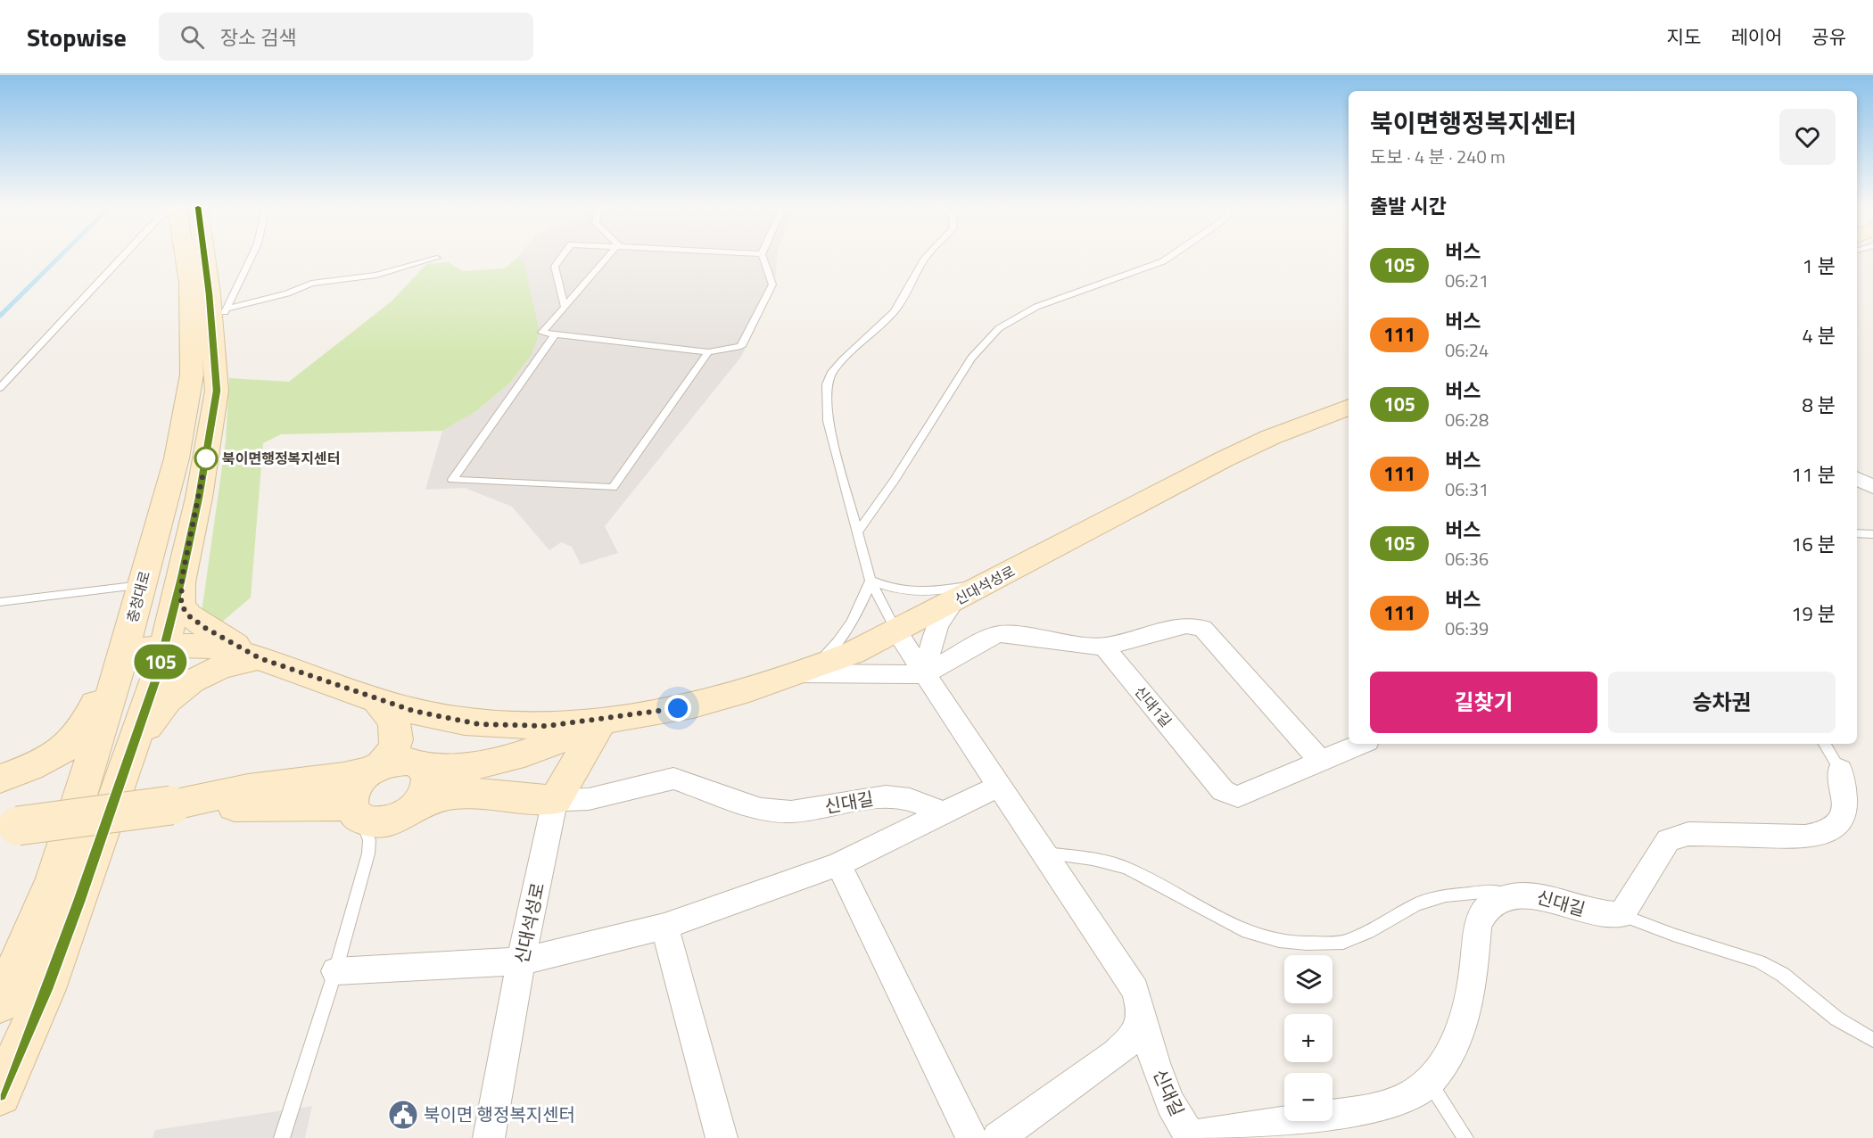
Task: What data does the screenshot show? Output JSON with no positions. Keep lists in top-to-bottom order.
{
  "streets": {
    "street": [
      "신대석성로",
      "충청대로",
      "신대1길",
      "신대길"
    ]
  },
  "crossings": [
    ["신대석성로", "충청대로"],
    ["신대석성로", "신대길"]
  ],
  "places": {
    "other": ["북이면행정복지센터"],
    "public building": ["북이면 행정복지센터"]
  },
  "lines": ["bus line 105"],
  "page": {
    "header": "Stopwise",
    "search": "장소 검색",
    "nav": ["지도", "레이어", "공유"],
    "on_map": "105",
    "heading": [
      ["북이면행정복지센터", "도보 · 4 분 · 240 m"],
      "출발 시간"
    ],
    "list": [
      {
        "mark": "105",
        "name": "버스",
        "note": "06:21",
        "value": "1 분"
      },
      {
        "mark": "111",
        "name": "버스",
        "note": "06:24",
        "value": "4 분"
      },
      {
        "mark": "105",
        "name": "버스",
        "note": "06:28",
        "value": "8 분"
      },
      {
        "mark": "111",
        "name": "버스",
        "note": "06:31",
        "value": "11 분"
      },
      {
        "mark": "105",
        "name": "버스",
        "note": "06:36",
        "value": "16 분"
      },
      {
        "mark": "111",
        "name": "버스",
        "note": "06:39",
        "value": "19 분"
      }
    ],
    "buttons": ["길찾기", "승차권"],
    "map_buttons": ["+", "−"]
  }
}
